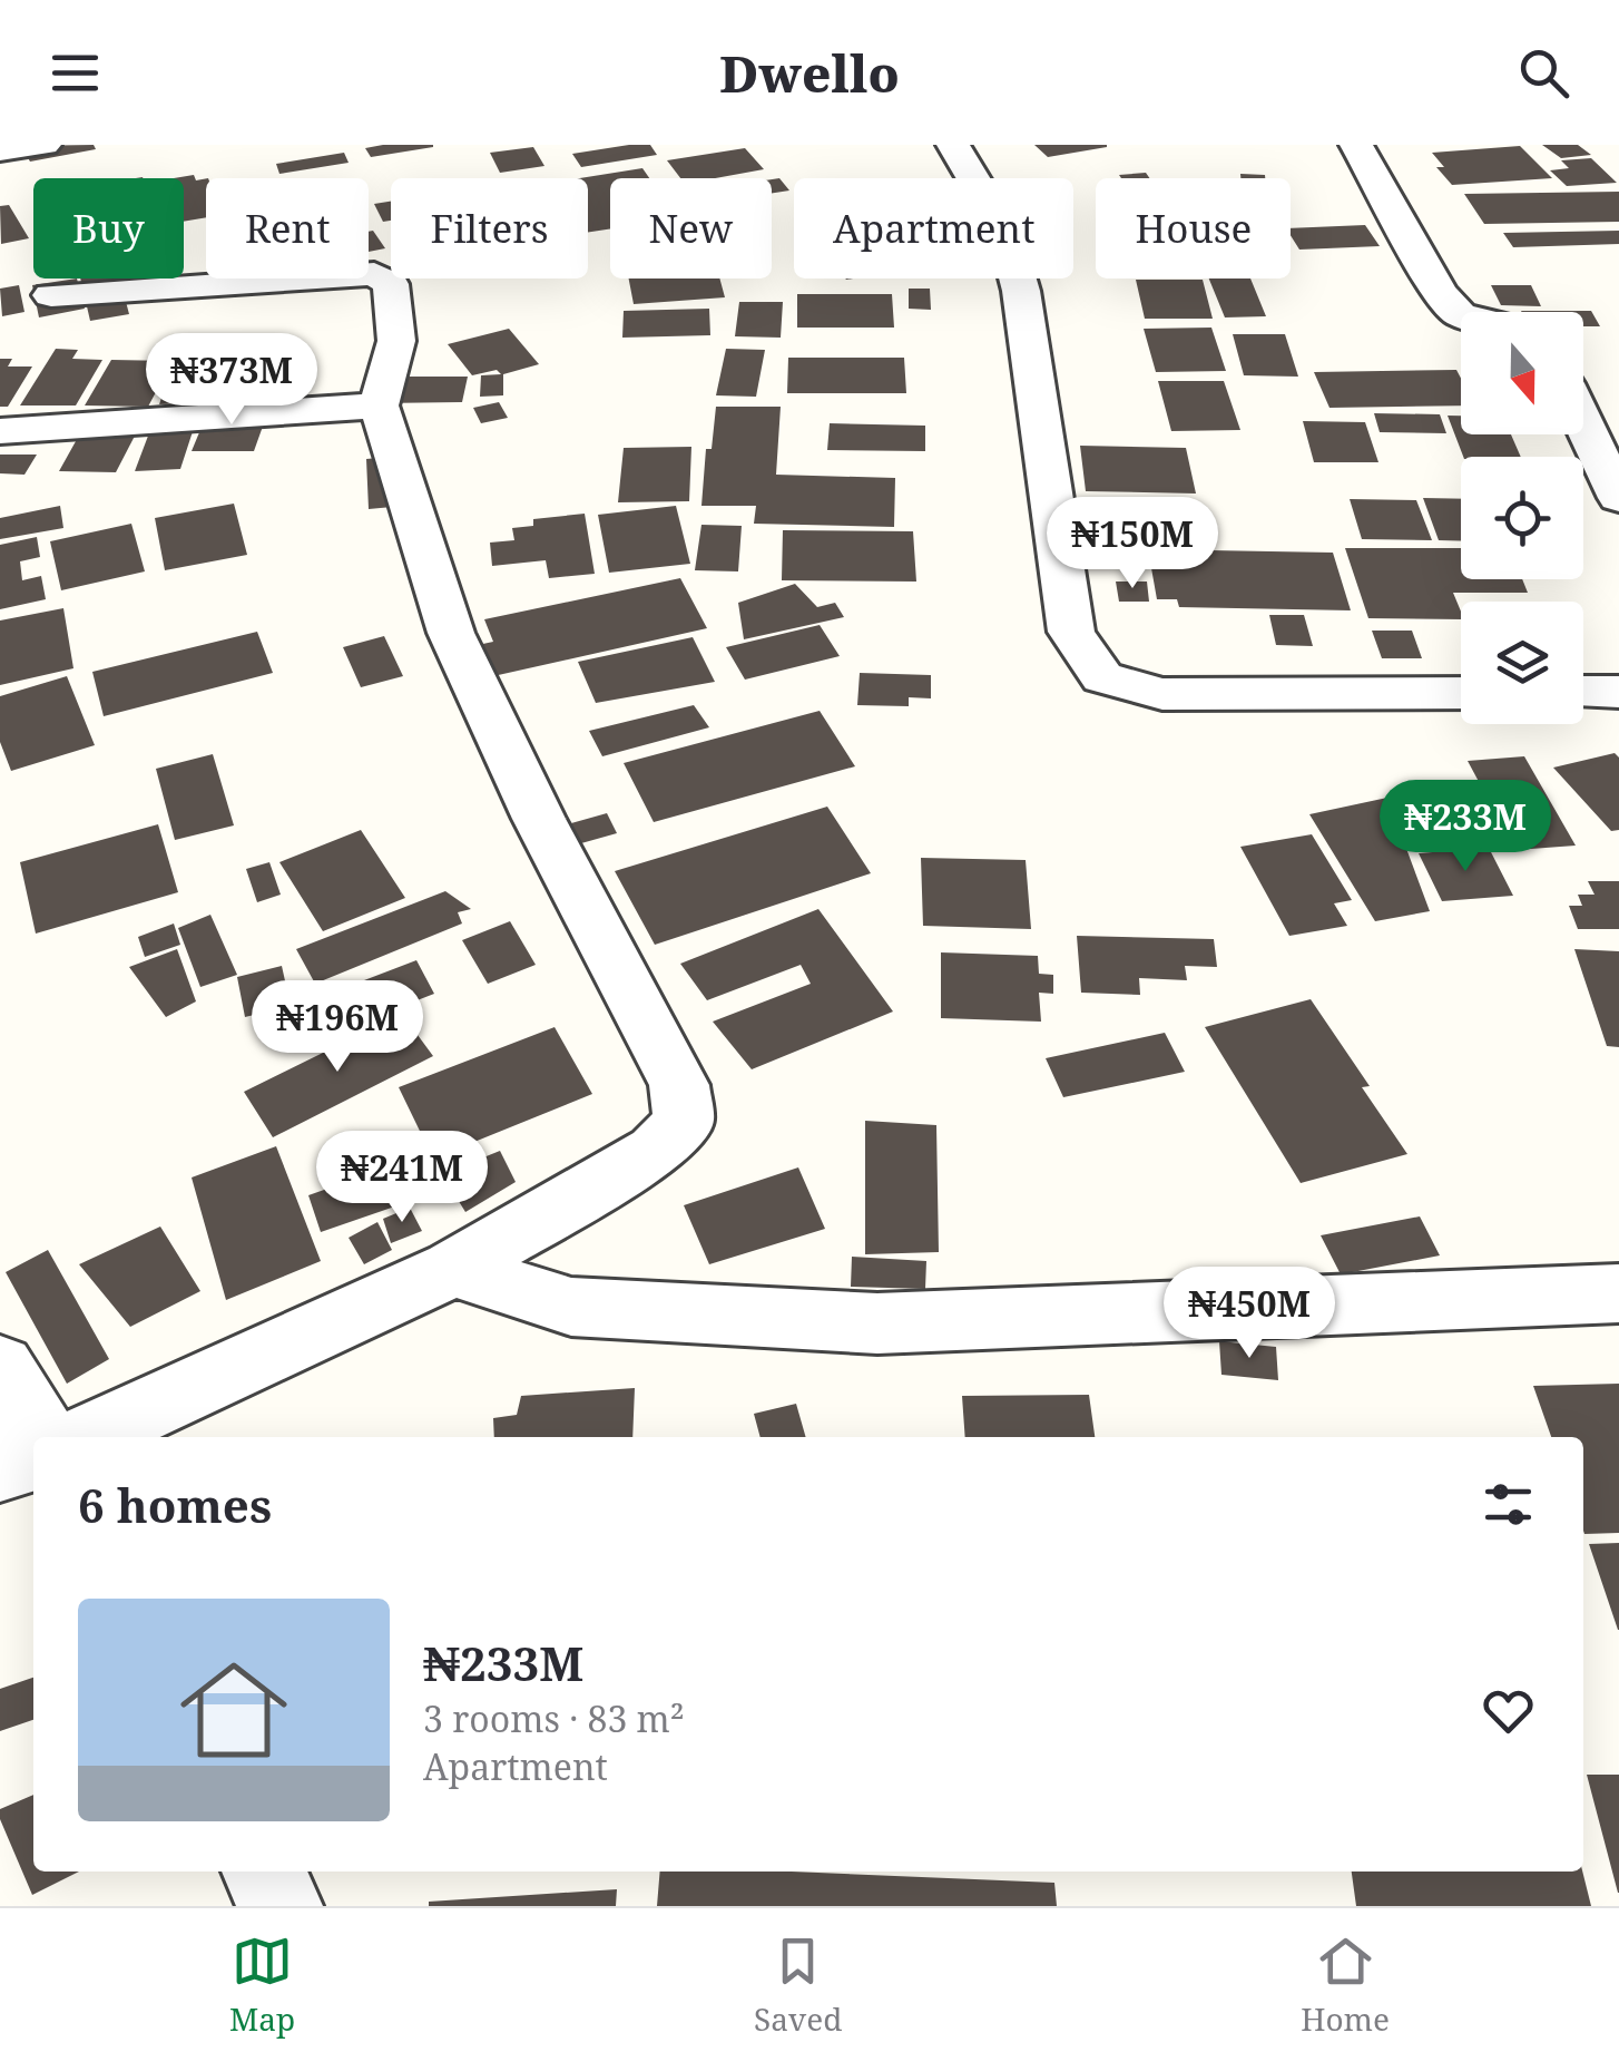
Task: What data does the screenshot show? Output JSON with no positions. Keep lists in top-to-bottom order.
{
  "north": "bottom",
  "page": {
    "header": "Dwello",
    "chip": [
      "Buy",
      "Rent",
      "Filters",
      "New",
      "Apartment",
      "House"
    ],
    "price": [
      "₦373M",
      "₦150M",
      "₦233M",
      "₦196M",
      "₦241M",
      "₦450M"
    ],
    "heading": "6 homes",
    "list": [
      {
        "name": "₦233M",
        "note": "3 rooms · 83 m² · Apartment"
      }
    ],
    "tabs": ["Map", "Saved", "Home"]
  }
}
